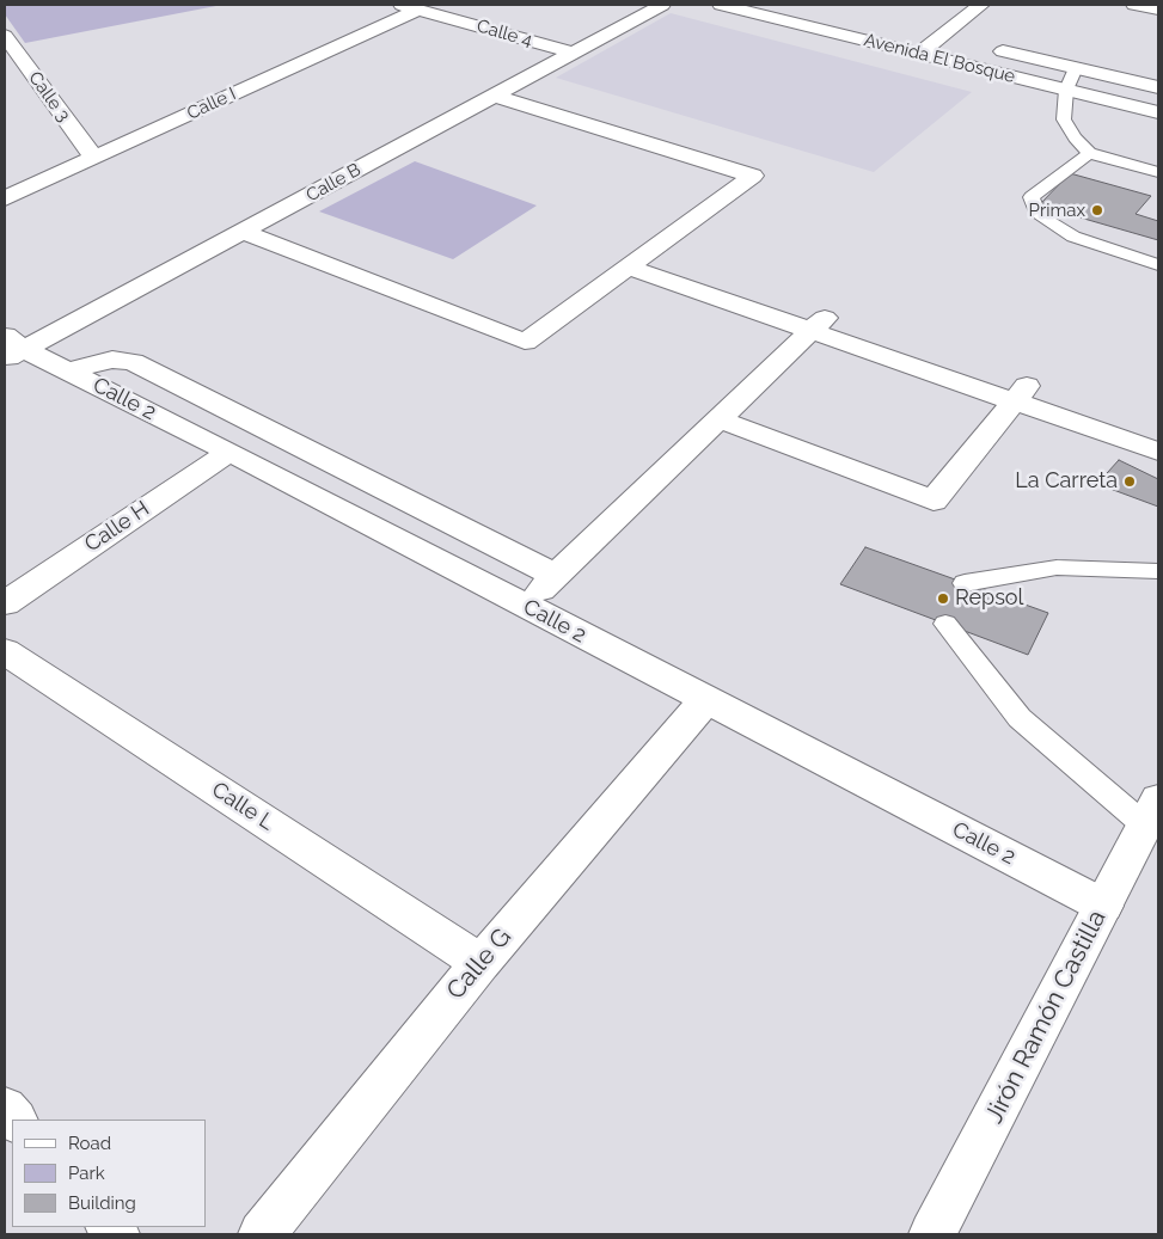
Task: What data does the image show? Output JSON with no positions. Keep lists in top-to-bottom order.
{
  "streets": {
    "street": [
      "Calle 4",
      "Avenida El Bosque",
      "Calle 3",
      "Calle I",
      "Calle B",
      "Calle 2",
      "Calle H",
      "Calle L",
      "Calle G",
      "Jirón Ramón Castilla"
    ]
  },
  "crossings": [
    ["Calle 4", "Calle I"],
    ["Calle 4", "Calle B"],
    ["Calle 3", "Calle I"],
    ["Calle B", "Calle 2"],
    ["Calle 2", "Calle H"],
    ["Calle 2", "Calle G"],
    ["Calle 2", "Jirón Ramón Castilla"],
    ["Calle L", "Calle G"]
  ],
  "places": ["Primax", "La Carreta", "Repsol"],
  "legend": ["Road", "Park", "Building"]
}
